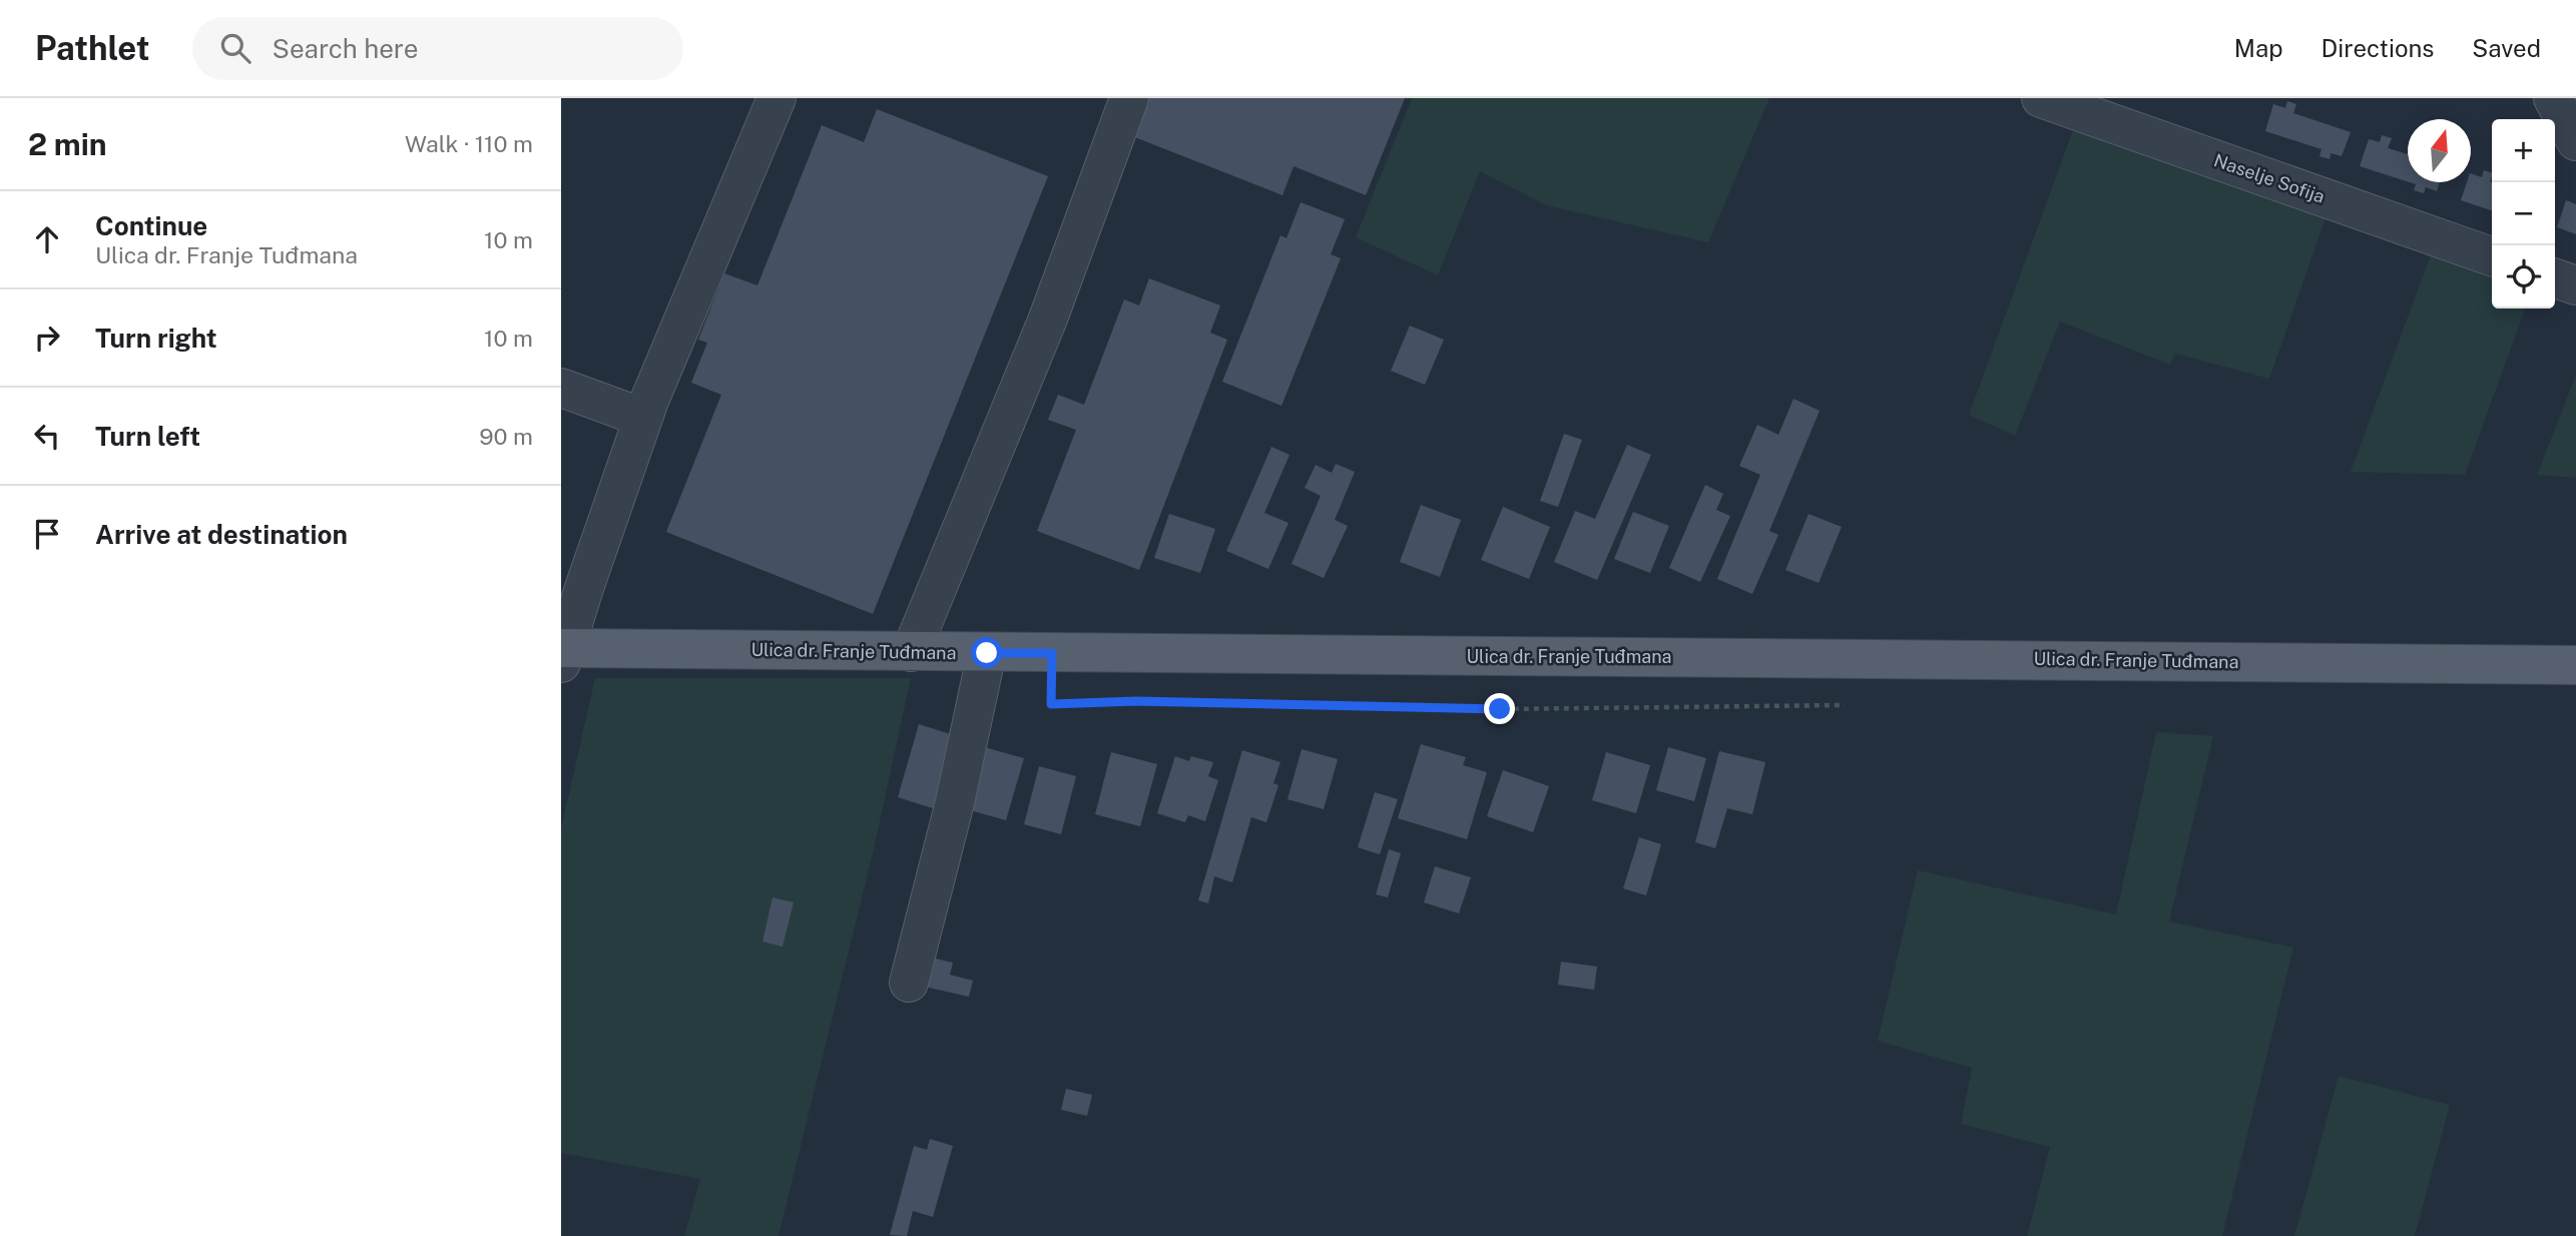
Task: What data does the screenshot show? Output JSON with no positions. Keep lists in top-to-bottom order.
{
  "streets": {
    "main road": ["Ulica dr. Franje Tuđmana"],
    "lane": ["Naselje Sofija"]
  },
  "north": "top",
  "page": {
    "header": "Pathlet",
    "search": "Search here",
    "nav": ["Map", "Directions", "Saved"],
    "heading": ["2 min", "Walk · 110 m"],
    "map_buttons": ["+", "−"],
    "list": [
      ["Continue", "Ulica dr. Franje Tuđmana", "10 m"],
      ["Turn right", "10 m"],
      ["Turn left", "90 m"],
      "Arrive at destination"
    ]
  }
}
